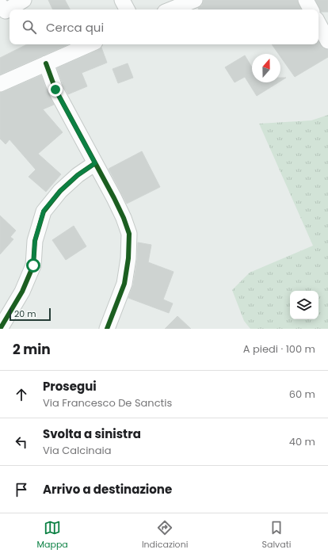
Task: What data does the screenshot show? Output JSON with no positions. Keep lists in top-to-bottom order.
{
  "scale_bar": "20 m",
  "north": "top",
  "page": {
    "search": "Cerca qui",
    "scale": "20 m",
    "heading": ["2 min", "A piedi · 100 m"],
    "list": [
      ["Prosegui", "Via Francesco De Sanctis", "60 m"],
      ["Svolta a sinistra", "Via Calcinaia", "40 m"],
      "Arrivo a destinazione"
    ],
    "nav": ["Mappa", "Indicazioni", "Salvati"]
  }
}
